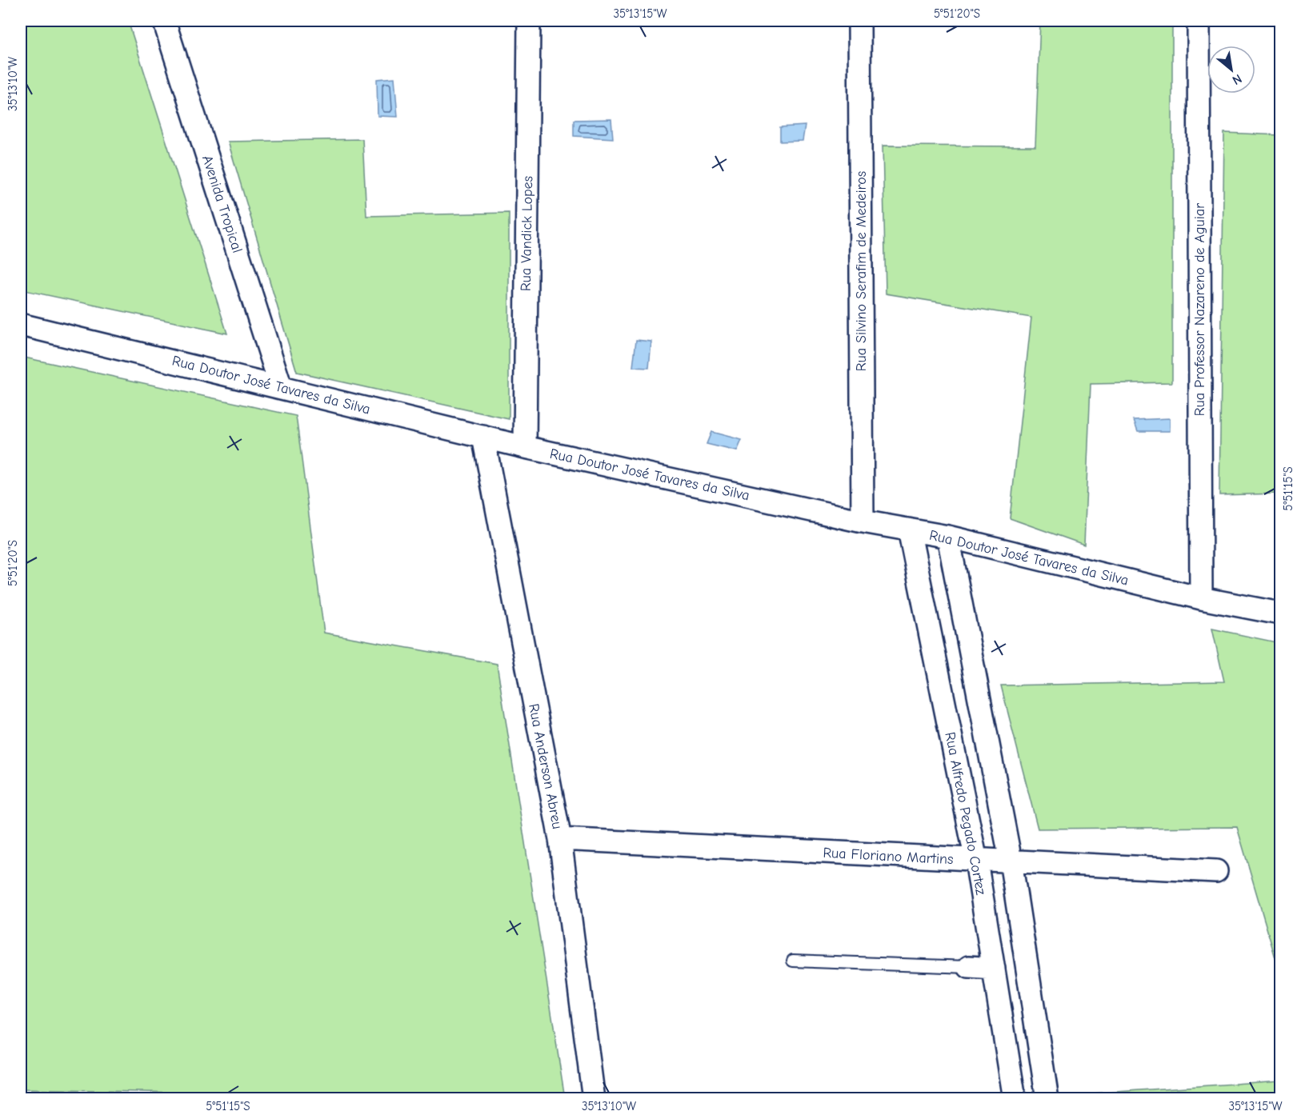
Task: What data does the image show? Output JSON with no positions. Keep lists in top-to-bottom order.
{
  "streets": {
    "street": [
      "Avenida Tropical",
      "Rua Vandick Lopes",
      "Rua Silvino Serafim de Medeiros",
      "Rua Professor Nazareno de Aguiar",
      "Rua Doutor José Tavares da Silva",
      "Rua Anderson Abreu",
      "Rua Alfredo Pegado Cortez",
      "Rua Floriano Martins"
    ]
  },
  "crossings": [
    ["Avenida Tropical", "Rua Doutor José Tavares da Silva"],
    ["Rua Vandick Lopes", "Rua Doutor José Tavares da Silva"],
    ["Rua Silvino Serafim de Medeiros", "Rua Doutor José Tavares da Silva"],
    ["Rua Professor Nazareno de Aguiar", "Rua Doutor José Tavares da Silva"],
    ["Rua Doutor José Tavares da Silva", "Rua Anderson Abreu"],
    ["Rua Doutor José Tavares da Silva", "Rua Alfredo Pegado Cortez"],
    ["Rua Anderson Abreu", "Rua Floriano Martins"],
    ["Rua Alfredo Pegado Cortez", "Rua Floriano Martins"]
  ],
  "north": "bottom right",
  "coordinates": [
    "35°13'15\"W",
    "5°51'20\"S",
    "35°13'10\"W",
    "5°51'15\"S"
  ]
}
